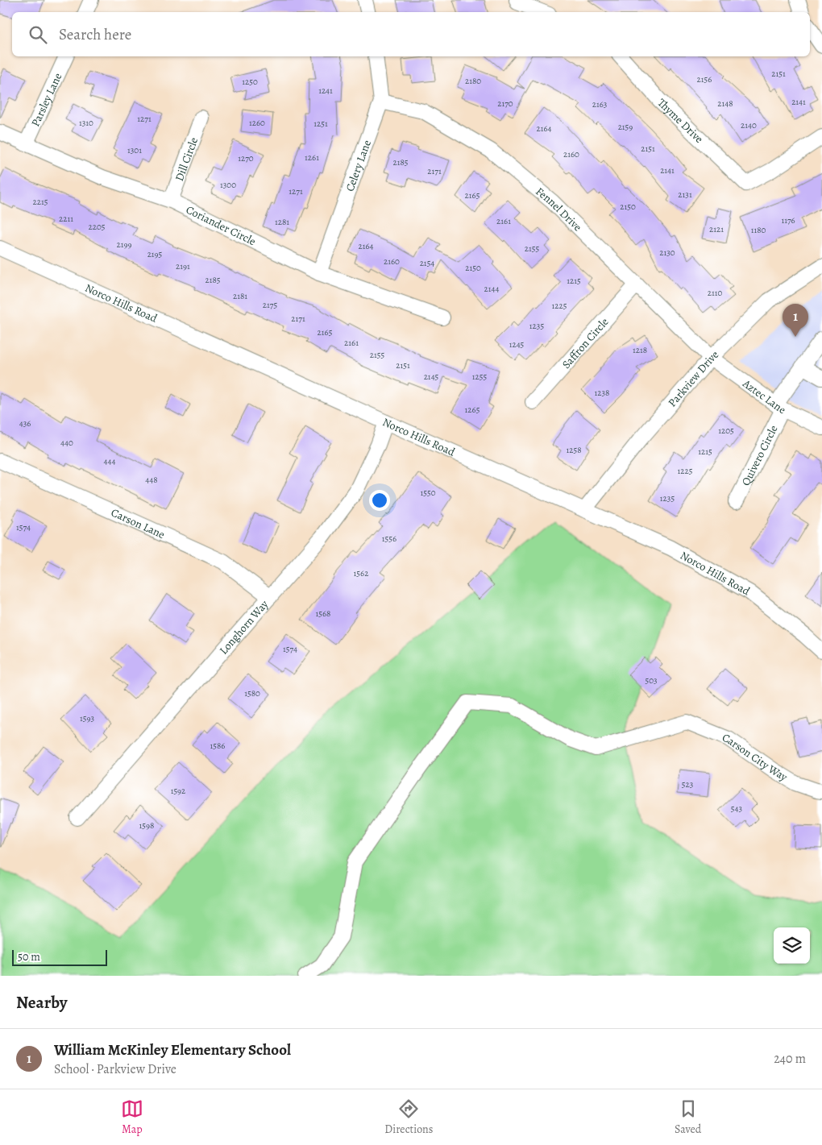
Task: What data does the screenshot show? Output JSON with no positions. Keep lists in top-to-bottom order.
{
  "streets": {
    "street": [
      "Parsley Lane",
      "Thyme Drive",
      "Dill Circle",
      "Celery Lane",
      "Fennel Drive",
      "Coriander Circle",
      "Norco Hills Road",
      "Saffron Circle",
      "Parkview Drive",
      "Aztec Lane",
      "Quivero Circle",
      "Carson Lane",
      "Longhorn Way",
      "Carson City Way"
    ]
  },
  "crossings": [
    ["Parsley Lane", "Coriander Circle"],
    ["Dill Circle", "Coriander Circle"],
    ["Celery Lane", "Fennel Drive"],
    ["Celery Lane", "Coriander Circle"],
    ["Fennel Drive", "Saffron Circle"],
    ["Fennel Drive", "Parkview Drive"],
    ["Fennel Drive", "Aztec Lane"],
    ["Norco Hills Road", "Parkview Drive"],
    ["Norco Hills Road", "Longhorn Way"],
    ["Parkview Drive", "Aztec Lane"],
    ["Aztec Lane", "Quivero Circle"],
    ["Carson Lane", "Longhorn Way"]
  ],
  "house_numbers": [
    "2151",
    "2156",
    "2180",
    "1250",
    "1241",
    "2141",
    "2170",
    "2148",
    "2163",
    "1271",
    "1310",
    "1260",
    "1251",
    "2140",
    "2159",
    "2164",
    "2151",
    "1301",
    "2160",
    "1261",
    "1270",
    "2185",
    "2141",
    "2171",
    "1300",
    "1271",
    "2131",
    "2165",
    "2215",
    "2150",
    "2211",
    "1176",
    "2161",
    "1281",
    "2205",
    "2121",
    "1180",
    "2199",
    "2164",
    "2155",
    "2130",
    "2195",
    "2160",
    "2154",
    "2191",
    "2150",
    "2185",
    "1215",
    "2144",
    "2110",
    "2181",
    "2175",
    "1225",
    "2171",
    "1235",
    "2165",
    "2161",
    "1245",
    "1218",
    "2155",
    "2151",
    "2145",
    "1255",
    "1238",
    "1265",
    "436",
    "1205",
    "440",
    "1258",
    "1215",
    "444",
    "1225",
    "448",
    "1550",
    "1235",
    "1574",
    "1556",
    "1562",
    "1568",
    "1574",
    "503",
    "1580",
    "1593",
    "1586",
    "523",
    "1592",
    "543",
    "1598"
  ],
  "scale_bar": "50 m",
  "page": {
    "search": "Search here",
    "pins": "1",
    "scale": "50 m",
    "heading": "Nearby",
    "list": [
      {
        "mark": "1",
        "name": "William McKinley Elementary School",
        "note": "School · Parkview Drive",
        "value": "240 m"
      }
    ],
    "nav": ["Map", "Directions", "Saved"]
  }
}
